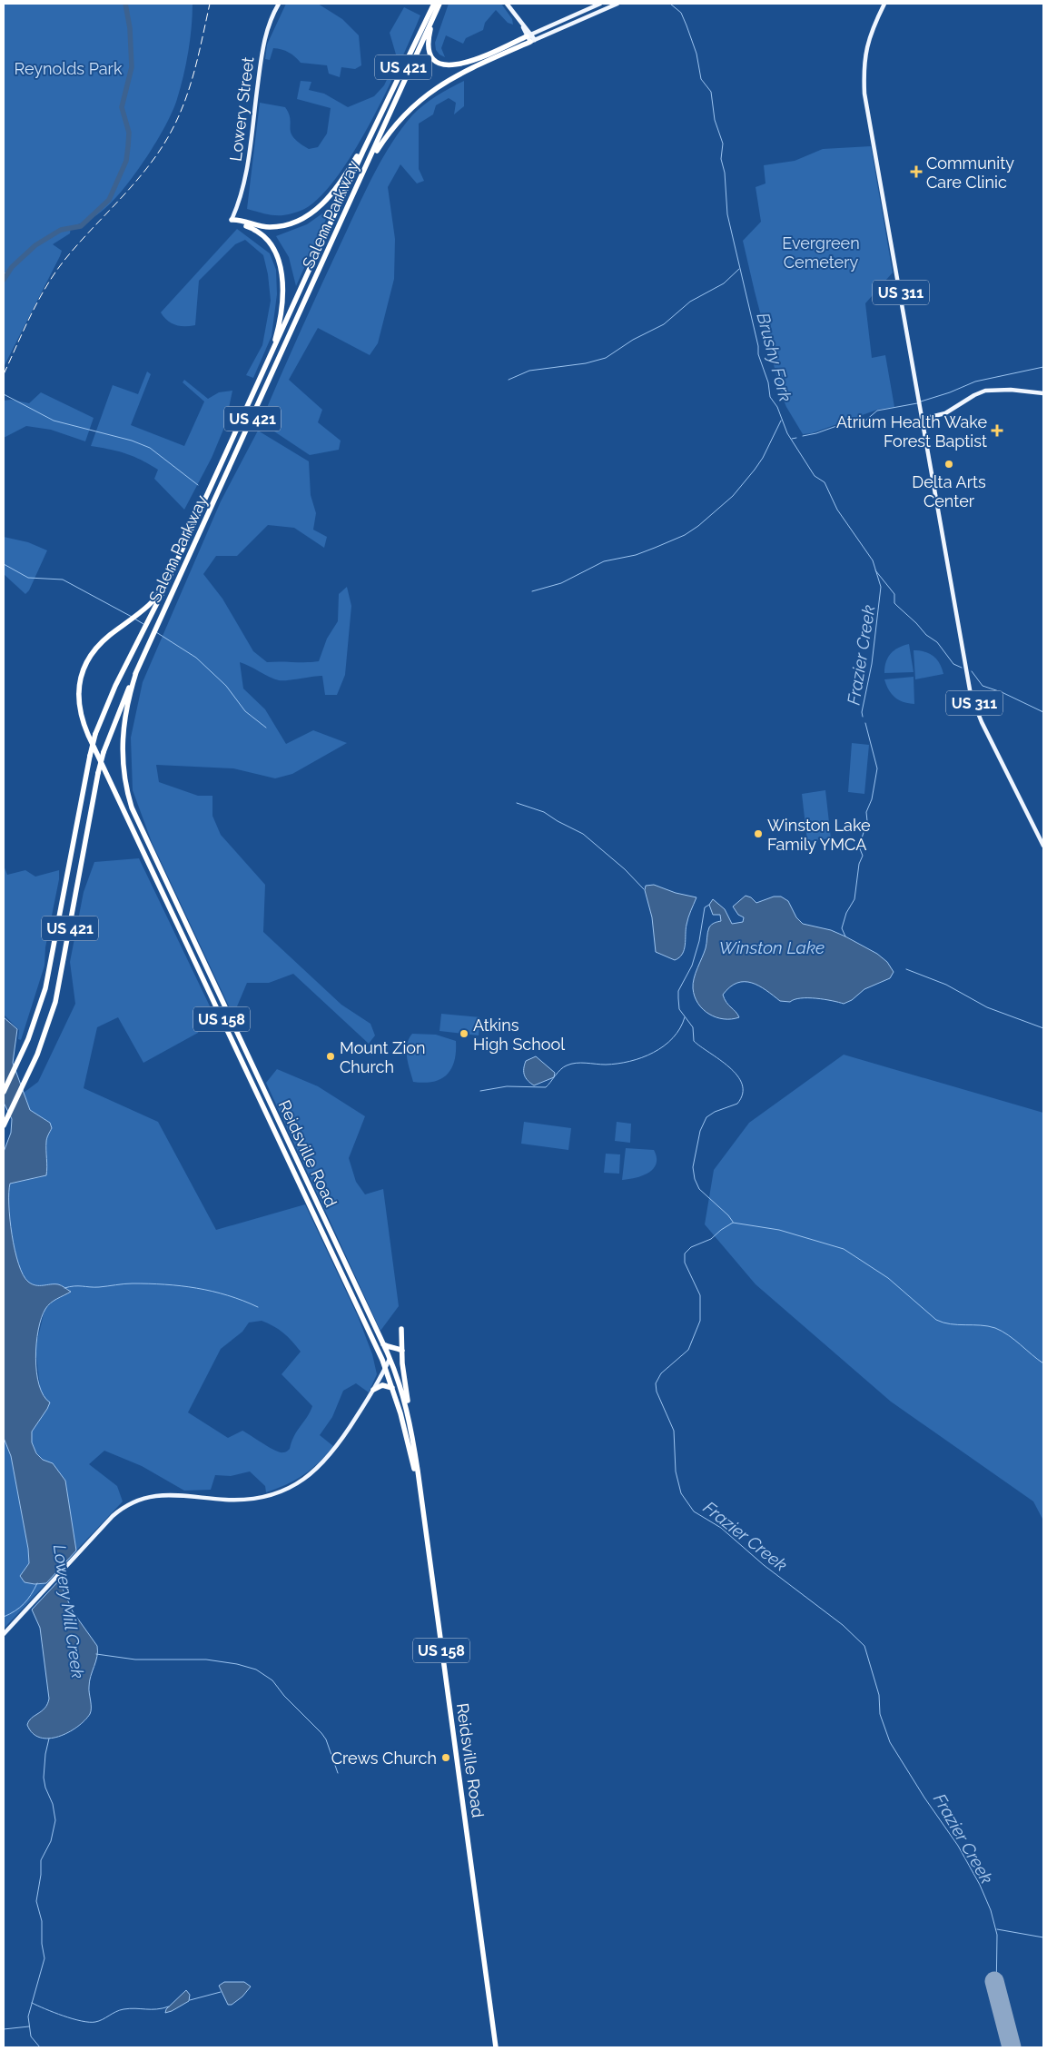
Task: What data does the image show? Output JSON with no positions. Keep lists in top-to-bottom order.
{
  "streets": {
    "highway": [
      "US 421",
      "Salem Parkway",
      "US 158",
      "Reidsville Road"
    ],
    "main road": ["Lowery Street", "US 311"]
  },
  "crossings": [
    ["Salem Parkway", "Reidsville Road"]
  ],
  "water": [
    "Brushy Fork",
    "Frazier Creek",
    "Winston Lake",
    "Lowery Mill Creek"
  ],
  "parks": ["Reynolds Park", "Evergreen Cemetery"],
  "places": {
    "health": ["Community Care Clinic", "Atrium Health Wake Forest Baptist"],
    "other": [
      "Delta Arts Center",
      "Winston Lake Family YMCA",
      "Atkins High School",
      "Mount Zion Church",
      "Crews Church"
    ]
  }
}
